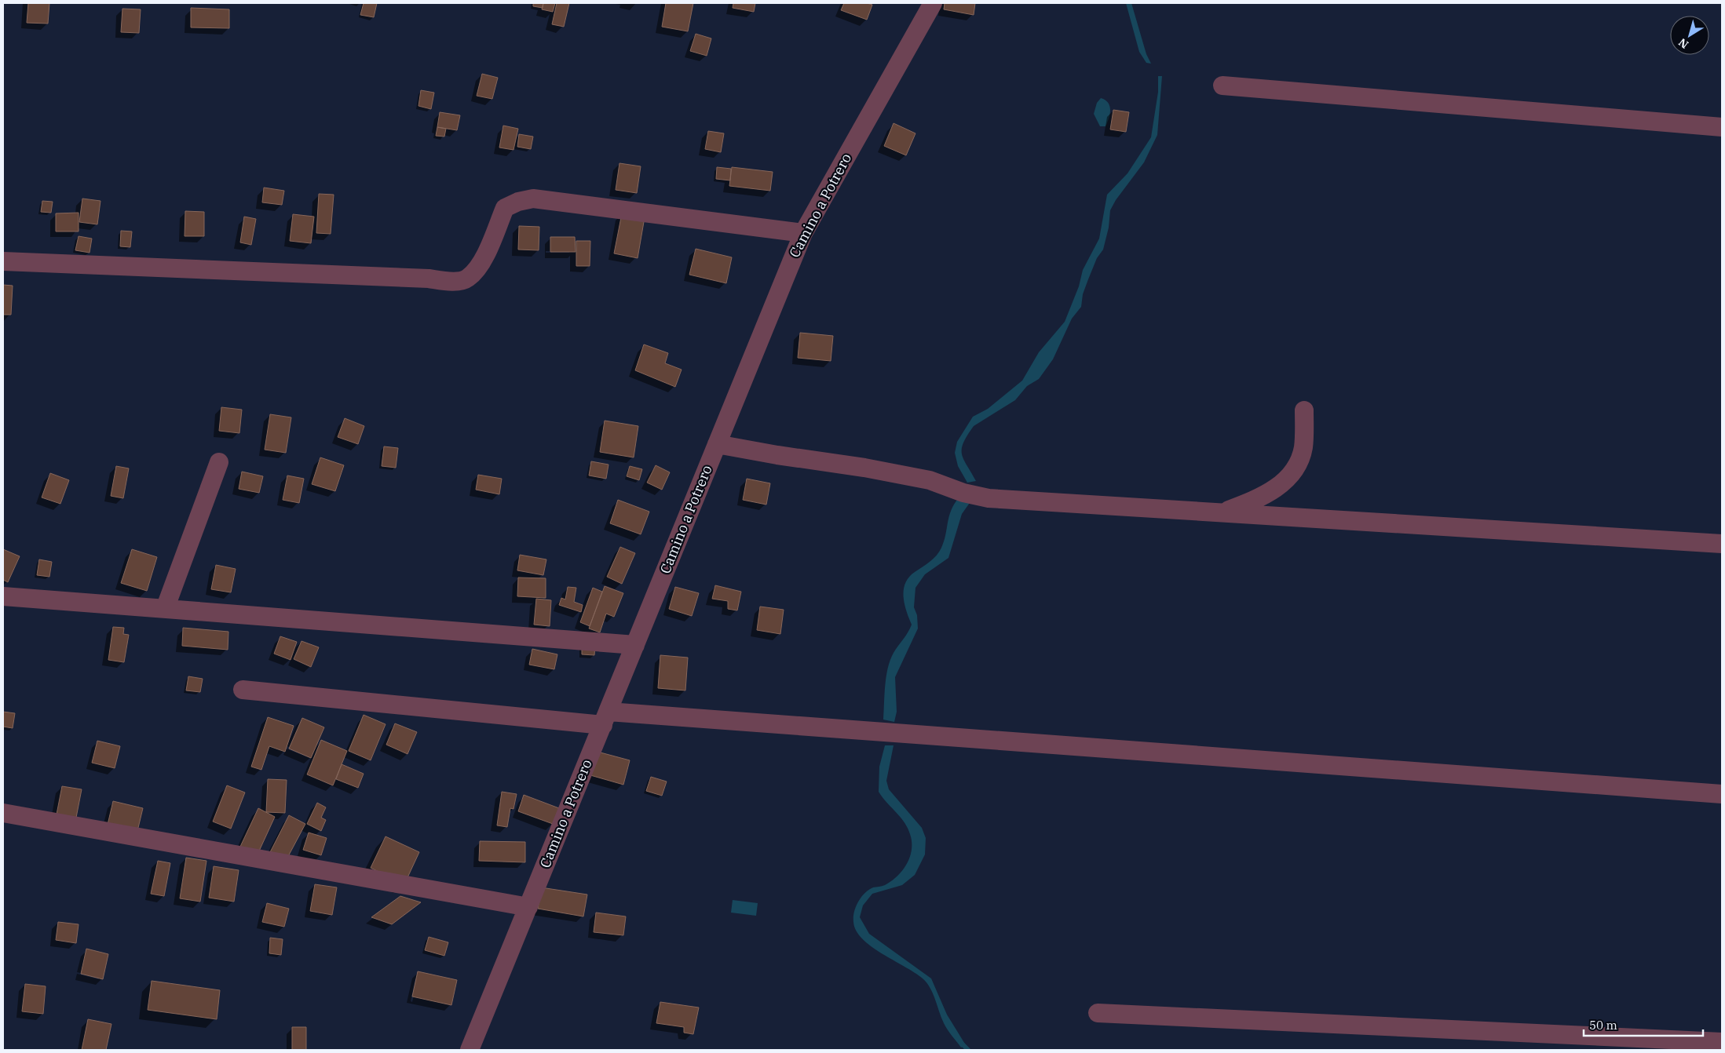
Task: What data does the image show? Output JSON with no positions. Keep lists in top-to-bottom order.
{
  "streets": {
    "street": ["Camino a Potrero"]
  },
  "scale_bar": "50 m",
  "north": "bottom left"
}
